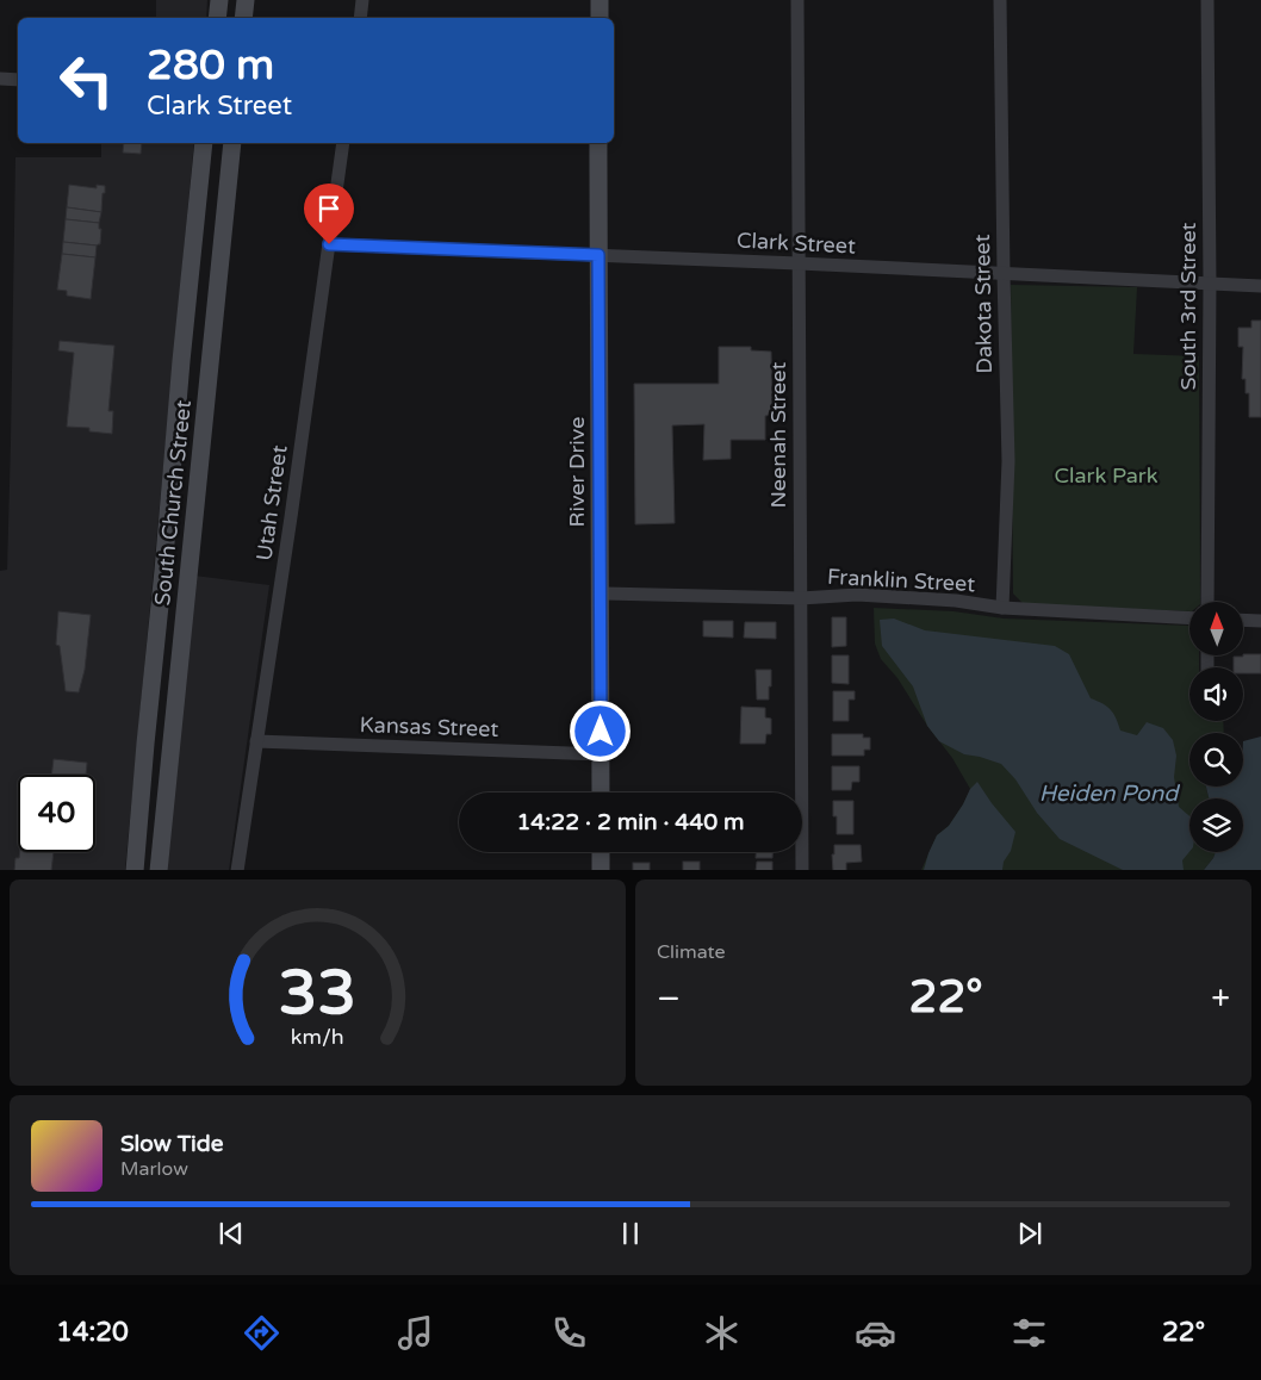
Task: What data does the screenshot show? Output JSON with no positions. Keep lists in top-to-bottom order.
{
  "streets": {
    "main road": ["River Drive", "South Church Street"],
    "street": [
      "Clark Street",
      "Dakota Street",
      "South 3rd Street",
      "Neenah Street",
      "Utah Street",
      "Franklin Street",
      "Kansas Street"
    ]
  },
  "crossings": [
    ["Clark Street", "Dakota Street"],
    ["Clark Street", "South 3rd Street"],
    ["Clark Street", "Neenah Street"],
    ["Clark Street", "River Drive"],
    ["Clark Street", "Utah Street"],
    ["Dakota Street", "Franklin Street"],
    ["Neenah Street", "Franklin Street"],
    ["River Drive", "Franklin Street"],
    ["River Drive", "Kansas Street"],
    ["Utah Street", "Kansas Street"]
  ],
  "water": ["Heiden Pond"],
  "parks": ["Clark Park"],
  "north": "top",
  "page": {
    "turn": ["280 m", "Clark Street"],
    "limit": "40",
    "trip": "14:22 · 2 min · 440 m",
    "tile": "Climate",
    "heat": ["−", "22°", "+"],
    "song": ["Slow Tide", "Marlow"],
    "tabs": ["14:20", "22°"],
    "gauge": ["33", "km/h"]
  }
}
